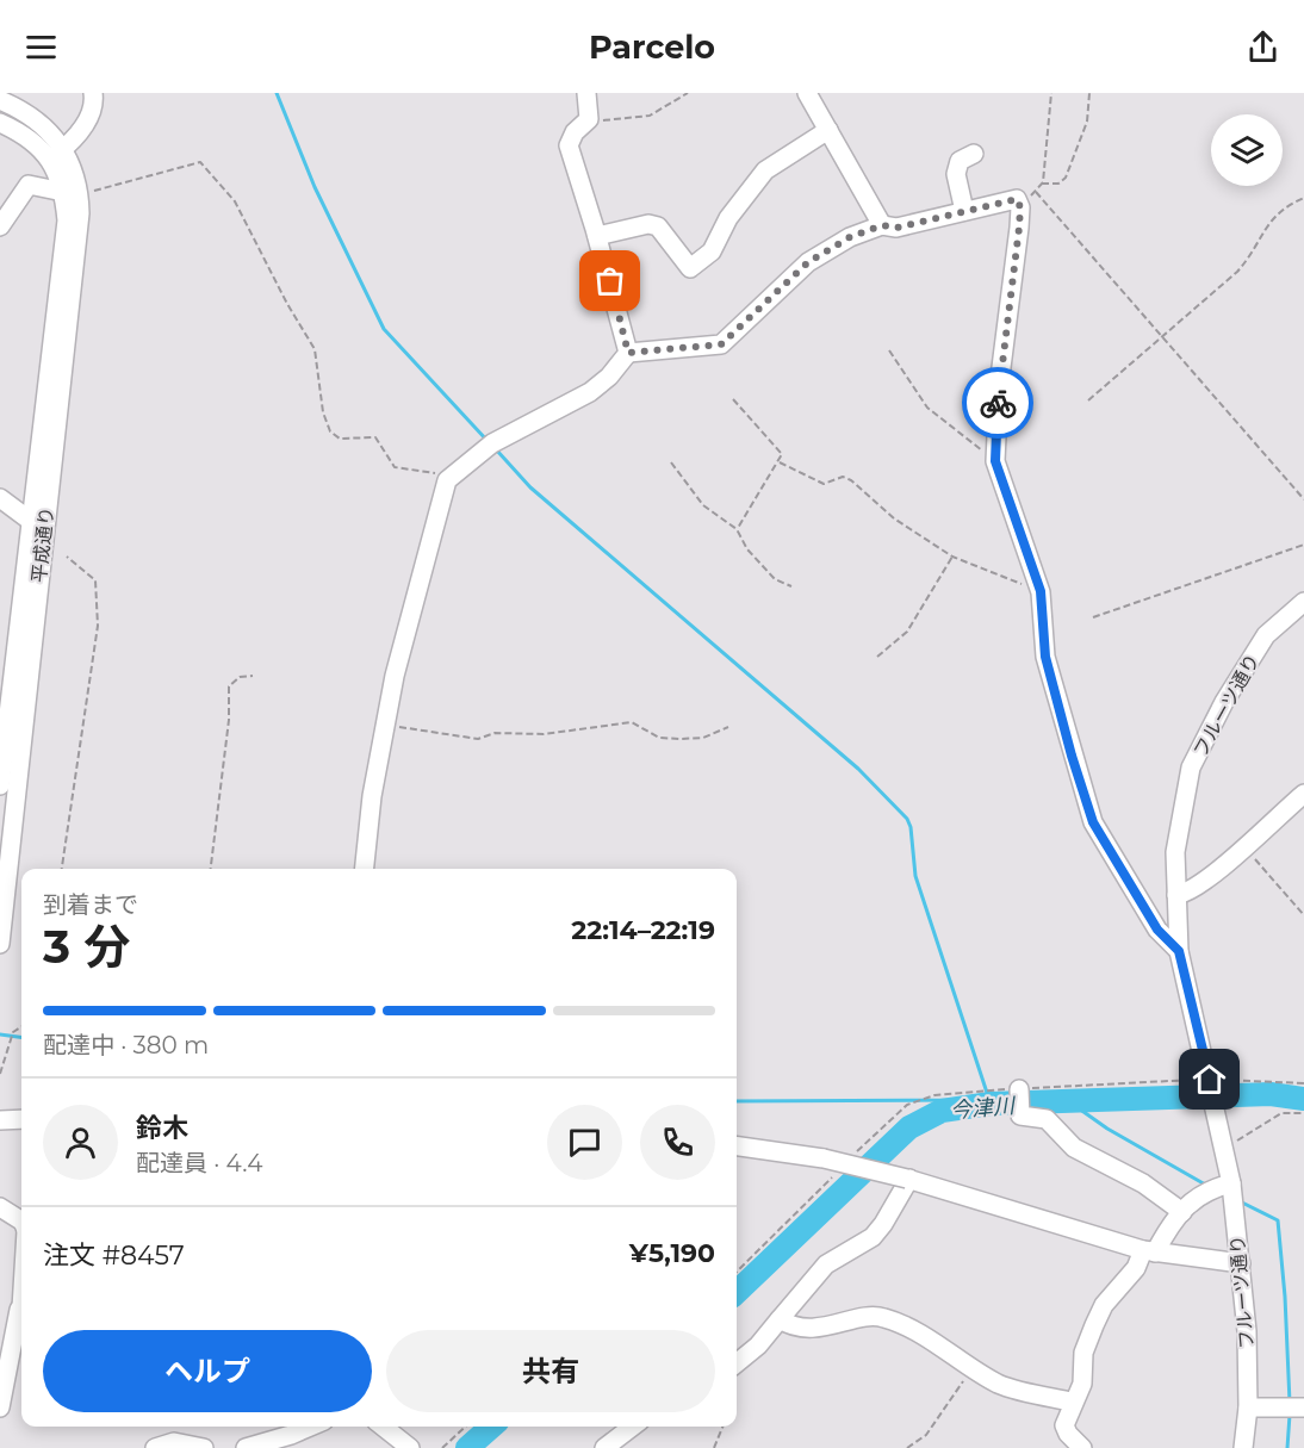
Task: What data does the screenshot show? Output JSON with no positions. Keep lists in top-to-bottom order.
{
  "streets": {
    "street": ["平成通り", "フルーツ通り"]
  },
  "water": ["今津川"],
  "page": {
    "header": "Parcelo",
    "heading": ["3 分", "到着まで", "22:14–22:19"],
    "panel": [
      "鈴木",
      "配達員 · 4.4",
      "注文 #8457",
      "¥5,190"
    ],
    "bar": "配達中 · 380 m",
    "buttons": ["ヘルプ", "共有"]
  }
}
